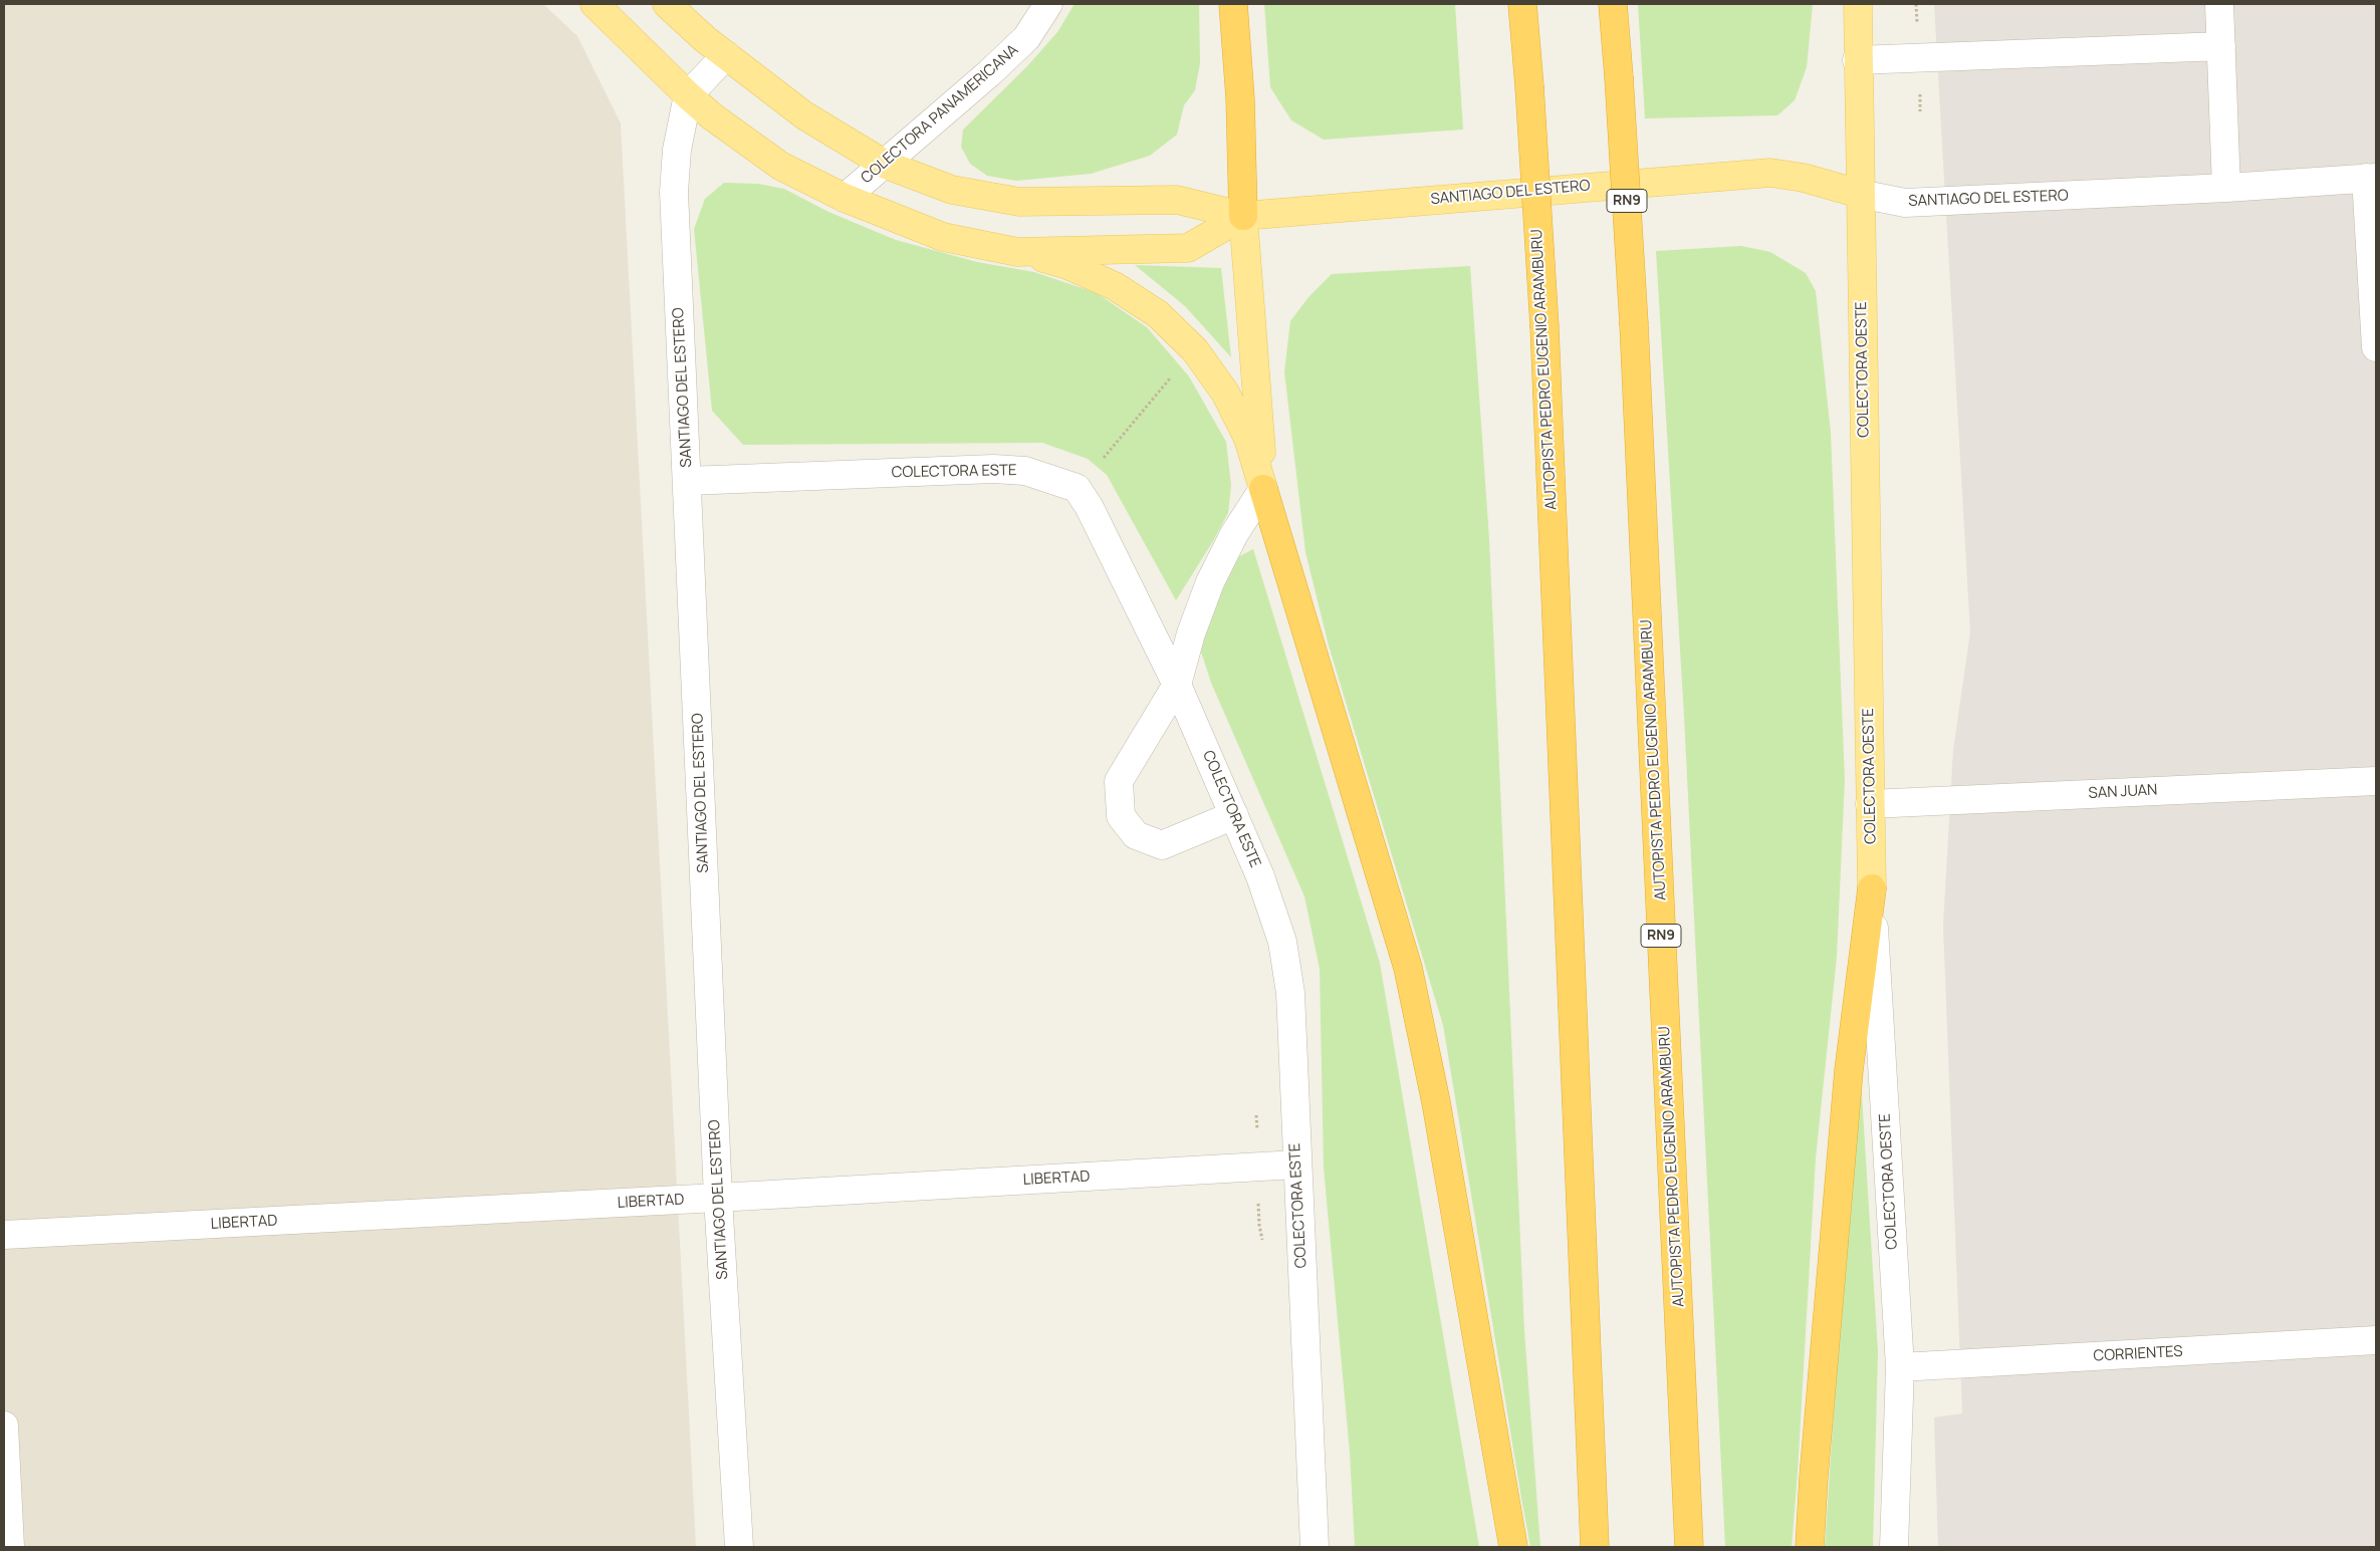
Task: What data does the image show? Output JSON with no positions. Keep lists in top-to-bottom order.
{
  "streets": {
    "highway": ["RN9", "AUTOPISTA PEDRO EUGENIO ARAMBURU"],
    "main road": ["SANTIAGO DEL ESTERO", "COLECTORA OESTE"],
    "street": [
      "COLECTORA PANAMERICANA",
      "COLECTORA ESTE",
      "SAN JUAN",
      "LIBERTAD",
      "CORRIENTES"
    ]
  },
  "crossings": [
    ["SANTIAGO DEL ESTERO", "COLECTORA OESTE"],
    ["SANTIAGO DEL ESTERO", "COLECTORA ESTE"],
    ["SANTIAGO DEL ESTERO", "LIBERTAD"],
    ["COLECTORA OESTE", "SAN JUAN"],
    ["COLECTORA OESTE", "CORRIENTES"],
    ["COLECTORA ESTE", "LIBERTAD"]
  ]
}
